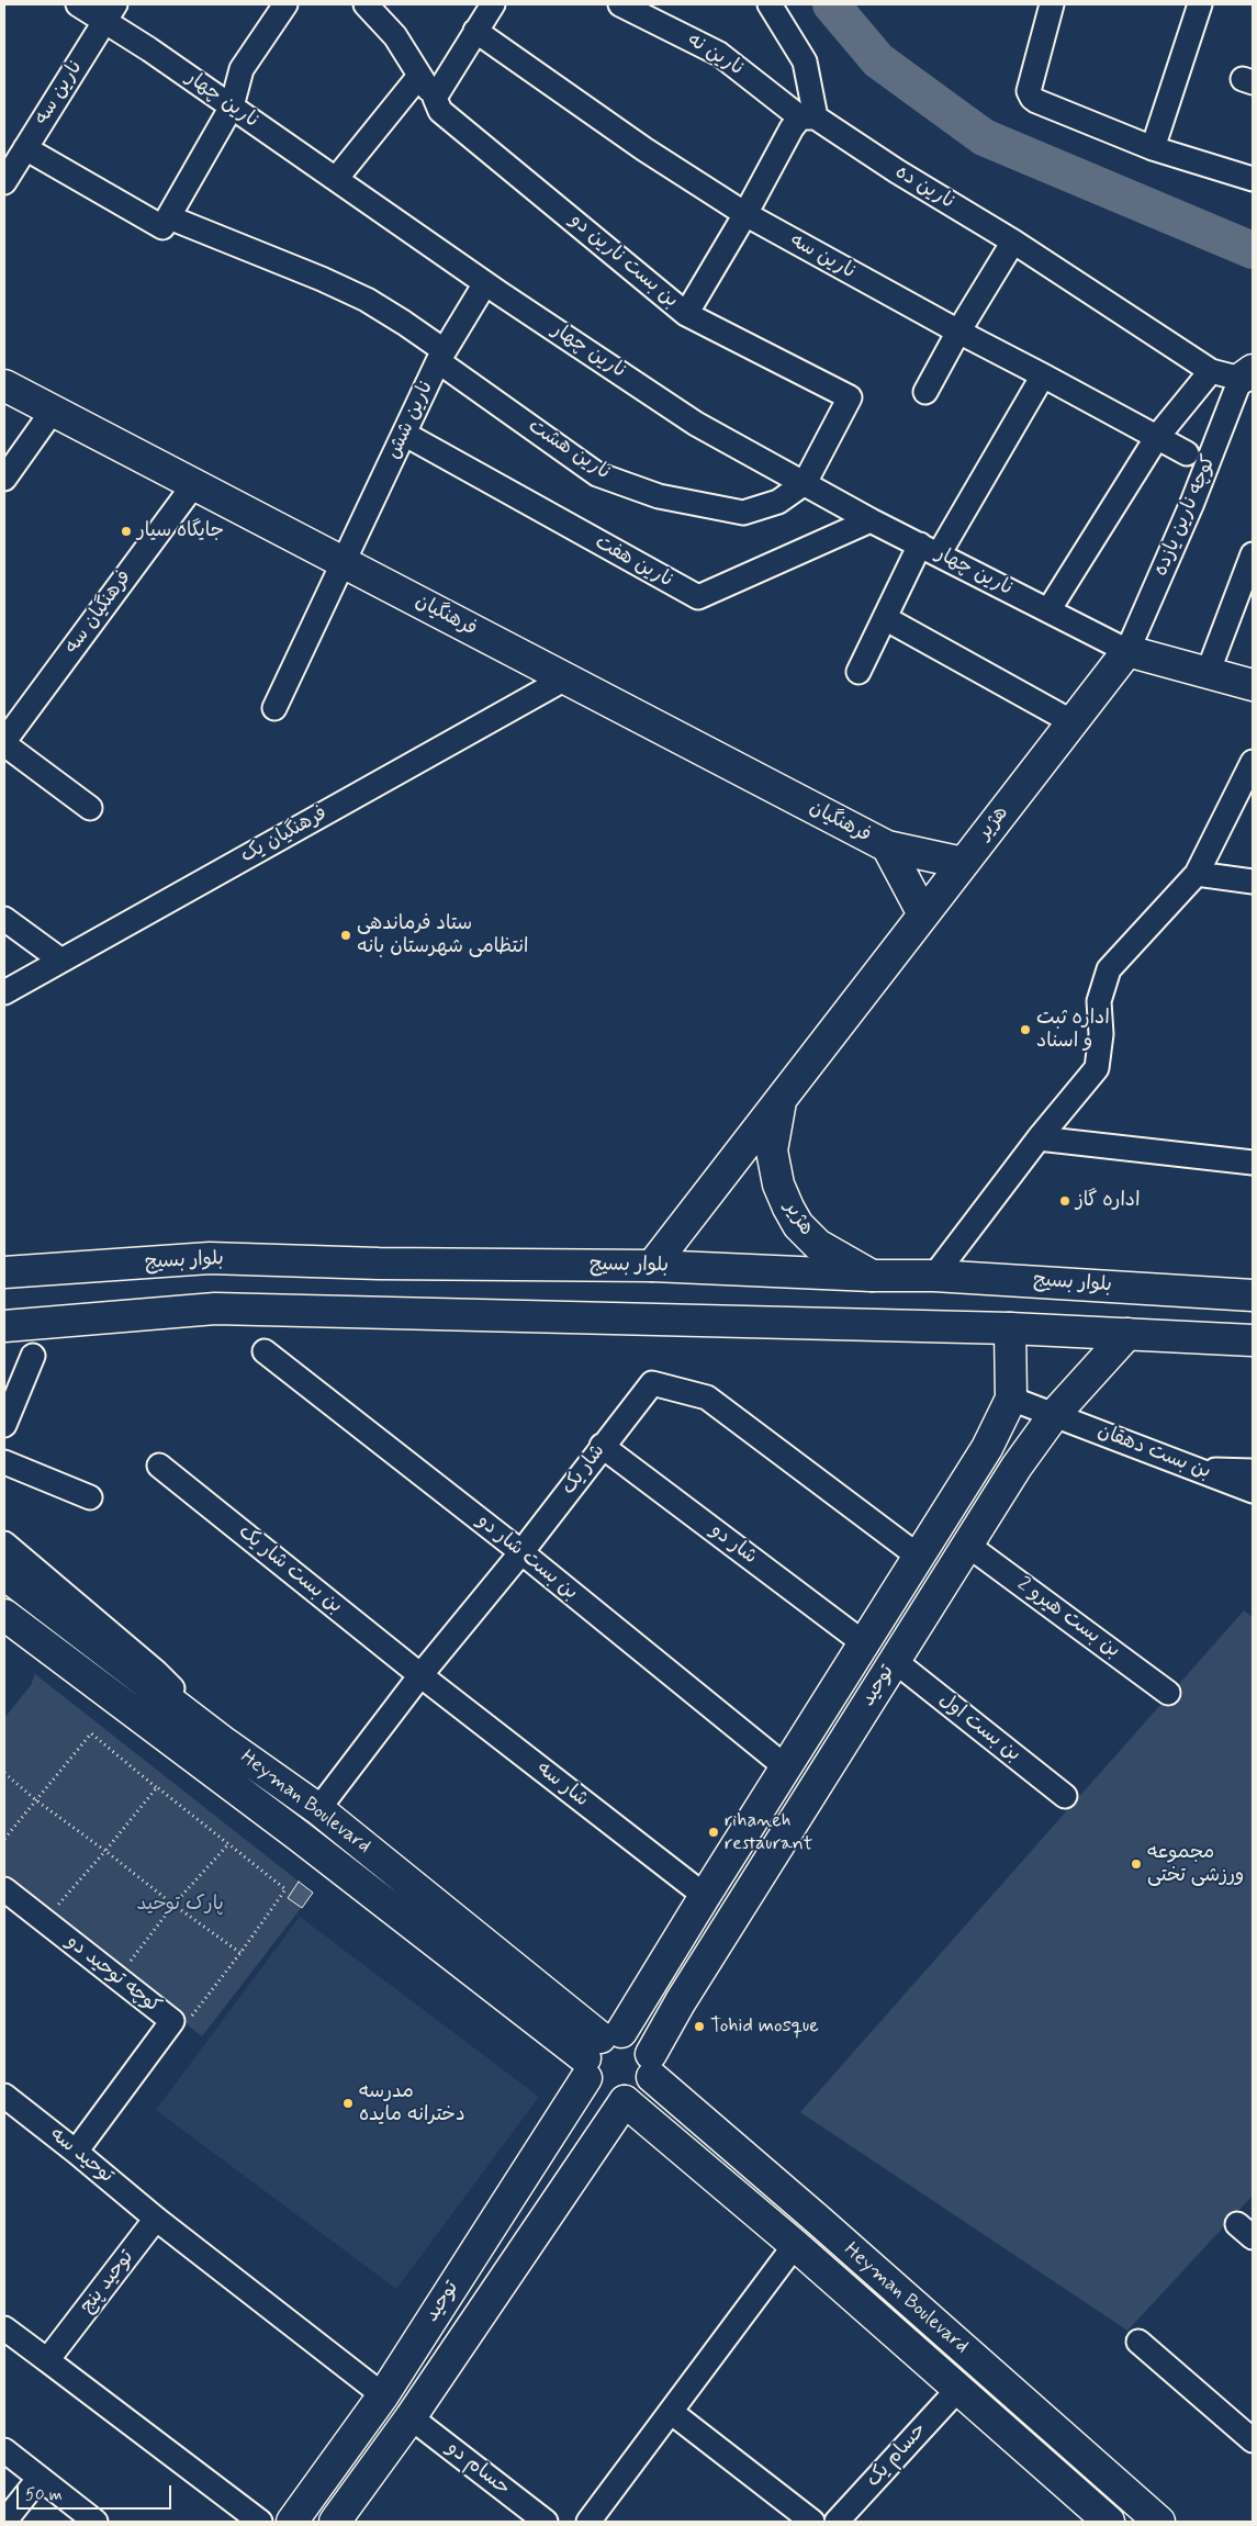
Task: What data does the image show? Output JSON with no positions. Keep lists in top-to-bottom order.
{
  "streets": {
    "main road": [
      "فرهنگیان",
      "هژیر",
      "بلوار بسیج",
      "توحید",
      "Heyman Boulevard"
    ],
    "street": [
      "نارین نه",
      "نارین سه",
      "نارین چهار",
      "نارین ده",
      "بن بست نارین دو",
      "نارین شش",
      "نارین هشت",
      "کوچه نارین یازده",
      "نارین هفت",
      "فرهنگیان سه",
      "فرهنگیان یک",
      "بن بست دهقان",
      "شار یک",
      "شار دو",
      "بن بست شار دو",
      "بن بست شار یک",
      "بن بست هیرو 2",
      "بن بست اول",
      "شار سه",
      "کوچه توحید دو",
      "توحید سه",
      "توحید پنج",
      "حسام یک",
      "حسام دو"
    ]
  },
  "crossings": [
    ["نارین نه", "نارین ده"],
    ["نارین سه", "نارین چهار"],
    ["نارین سه", "نارین هشت"],
    ["نارین چهار", "بن بست نارین دو"],
    ["نارین چهار", "نارین شش"],
    ["نارین چهار", "نارین هشت"],
    ["نارین چهار", "کوچه نارین یازده"],
    ["نارین چهار", "نارین هفت"],
    ["نارین چهار", "هژیر"],
    ["نارین ده", "کوچه نارین یازده"],
    ["بن بست نارین دو", "نارین هشت"],
    ["نارین شش", "نارین هشت"],
    ["نارین شش", "نارین هفت"],
    ["نارین شش", "فرهنگیان"],
    ["کوچه نارین یازده", "هژیر"],
    ["فرهنگیان سه", "فرهنگیان"],
    ["فرهنگیان", "هژیر"],
    ["فرهنگیان", "فرهنگیان یک"],
    ["هژیر", "بلوار بسیج"],
    ["بن بست دهقان", "توحید"],
    ["شار یک", "شار دو"],
    ["شار یک", "بن بست شار دو"],
    ["شار یک", "بن بست شار یک"],
    ["شار یک", "توحید"],
    ["شار یک", "شار سه"],
    ["شار یک", "Heyman Boulevard"],
    ["شار دو", "توحید"],
    ["بن بست شار دو", "توحید"],
    ["بن بست شار یک", "شار سه"],
    ["بن بست هیرو 2", "توحید"],
    ["توحید", "بن بست اول"],
    ["توحید", "شار سه"],
    ["توحید", "Heyman Boulevard"],
    ["توحید", "حسام دو"],
    ["Heyman Boulevard", "حسام یک"],
    ["کوچه توحید دو", "توحید سه"],
    ["توحید سه", "توحید پنج"]
  ],
  "parks": ["پارک توحید"],
  "places": [
    "جایگاه سیار",
    "ستاد فرماندهی انتظامی شهرستان بانه",
    "اداره ثبت و اسناد",
    "اداره گاز",
    "rihaneh restaurant",
    "مجموعه ورزشی تختی",
    "Tohid mosque",
    "مدرسه دخترانه مایده"
  ],
  "scale_bar": "50 m"
}
